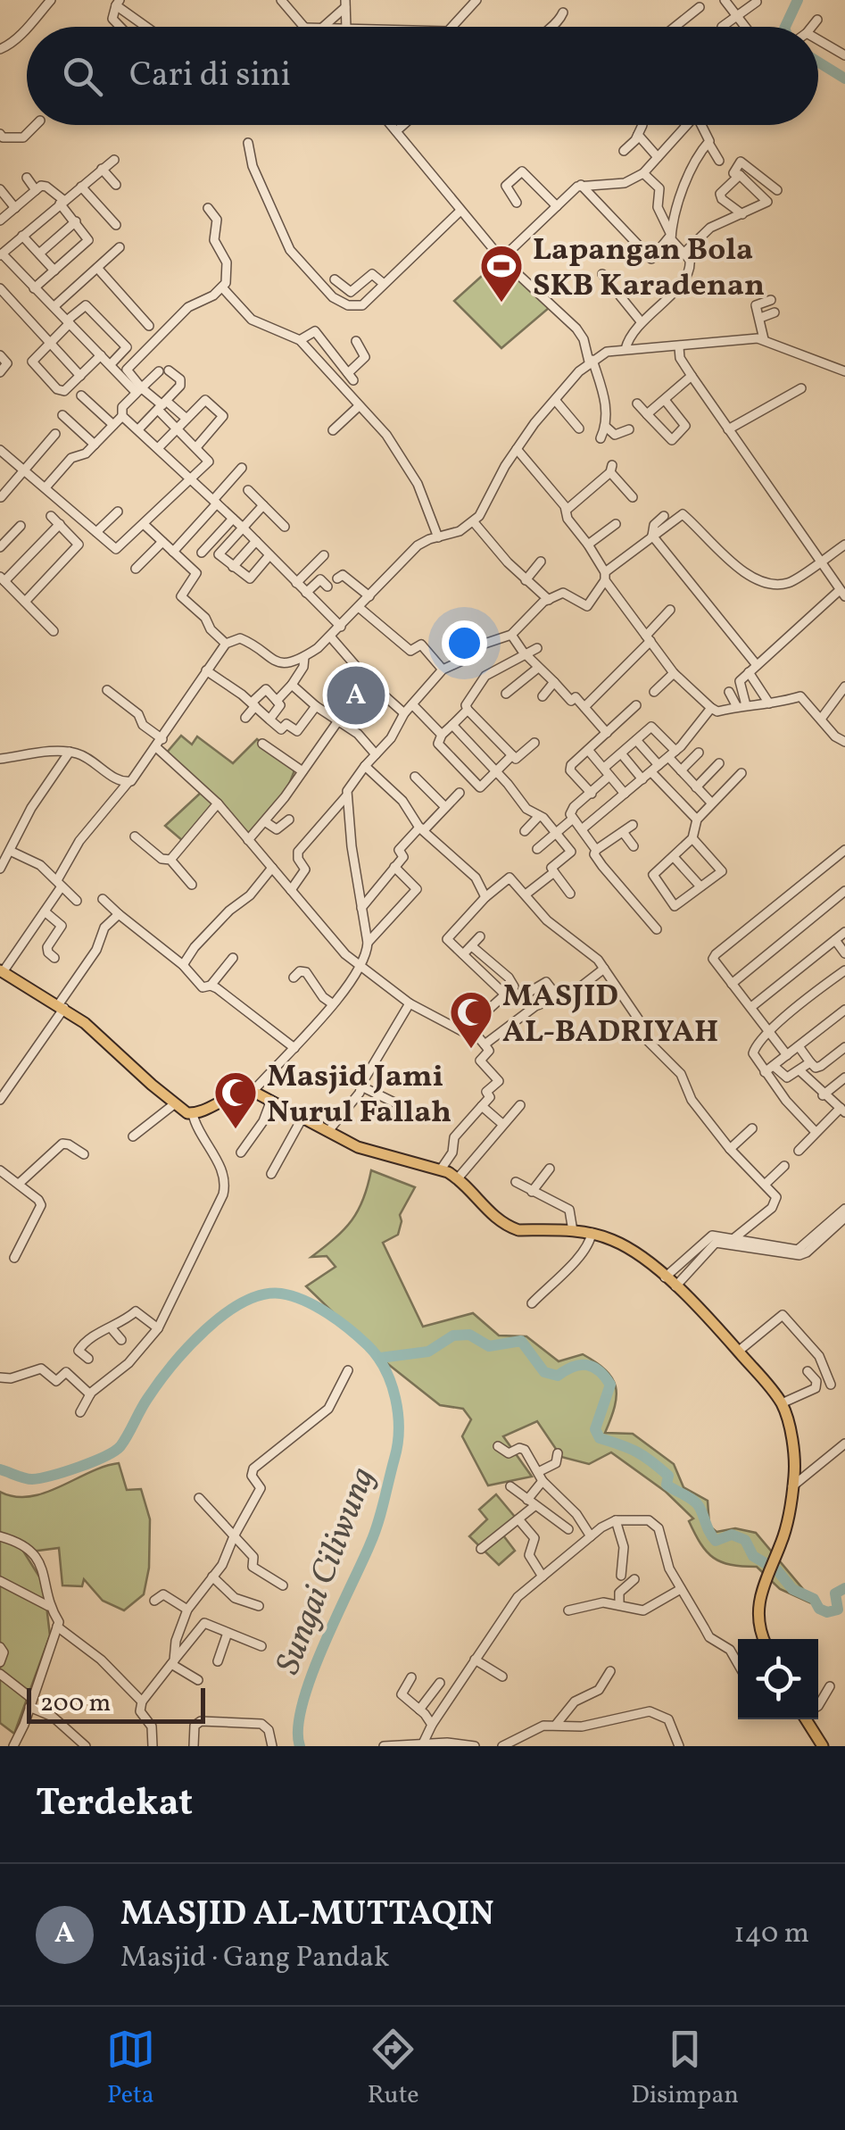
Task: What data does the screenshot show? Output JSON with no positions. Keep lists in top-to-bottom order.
{
  "water": ["Sungai Ciliwung"],
  "places": {
    "sports": ["Lapangan Bola SKB Karadenan"],
    "mosque": ["MASJID AL-BADRIYAH", "Masjid Jami Nurul Fallah"]
  },
  "scale_bar": "200 m",
  "page": {
    "search": "Cari di sini",
    "pins": "A",
    "scale": "200 m",
    "heading": "Terdekat",
    "list": [
      {
        "mark": "A",
        "name": "MASJID AL-MUTTAQIN",
        "note": "Masjid · Gang Pandak",
        "value": "140 m"
      }
    ],
    "nav": ["Peta", "Rute", "Disimpan"]
  }
}
